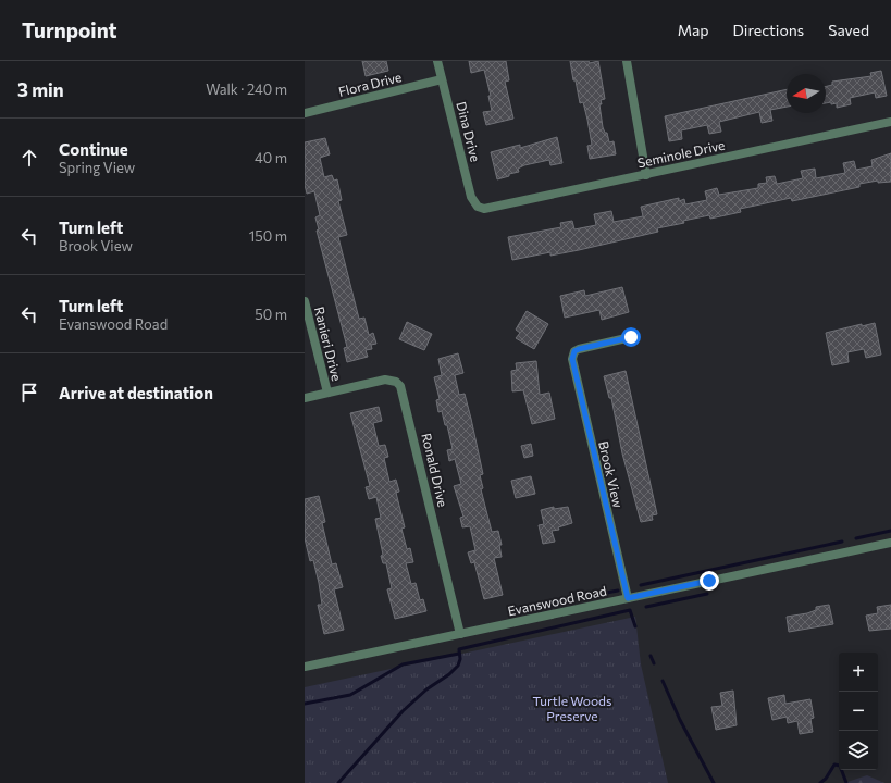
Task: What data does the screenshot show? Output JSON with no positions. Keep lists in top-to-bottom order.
{
  "streets": {
    "street": [
      "Flora Drive",
      "Dina Drive",
      "Seminole Drive",
      "Ranieri Drive",
      "Ronald Drive",
      "Brook View",
      "Evanswood Road"
    ]
  },
  "crossings": [
    ["Flora Drive", "Dina Drive"],
    ["Dina Drive", "Seminole Drive"],
    ["Ranieri Drive", "Ronald Drive"],
    ["Ronald Drive", "Evanswood Road"],
    ["Brook View", "Evanswood Road"]
  ],
  "parks": ["Turtle Woods Preserve"],
  "north": "left",
  "page": {
    "header": "Turnpoint",
    "nav": ["Map", "Directions", "Saved"],
    "heading": ["3 min", "Walk · 240 m"],
    "list": [
      ["Continue", "Spring View", "40 m"],
      ["Turn left", "Brook View", "150 m"],
      ["Turn left", "Evanswood Road", "50 m"],
      "Arrive at destination"
    ],
    "map_buttons": ["+", "−"]
  }
}
